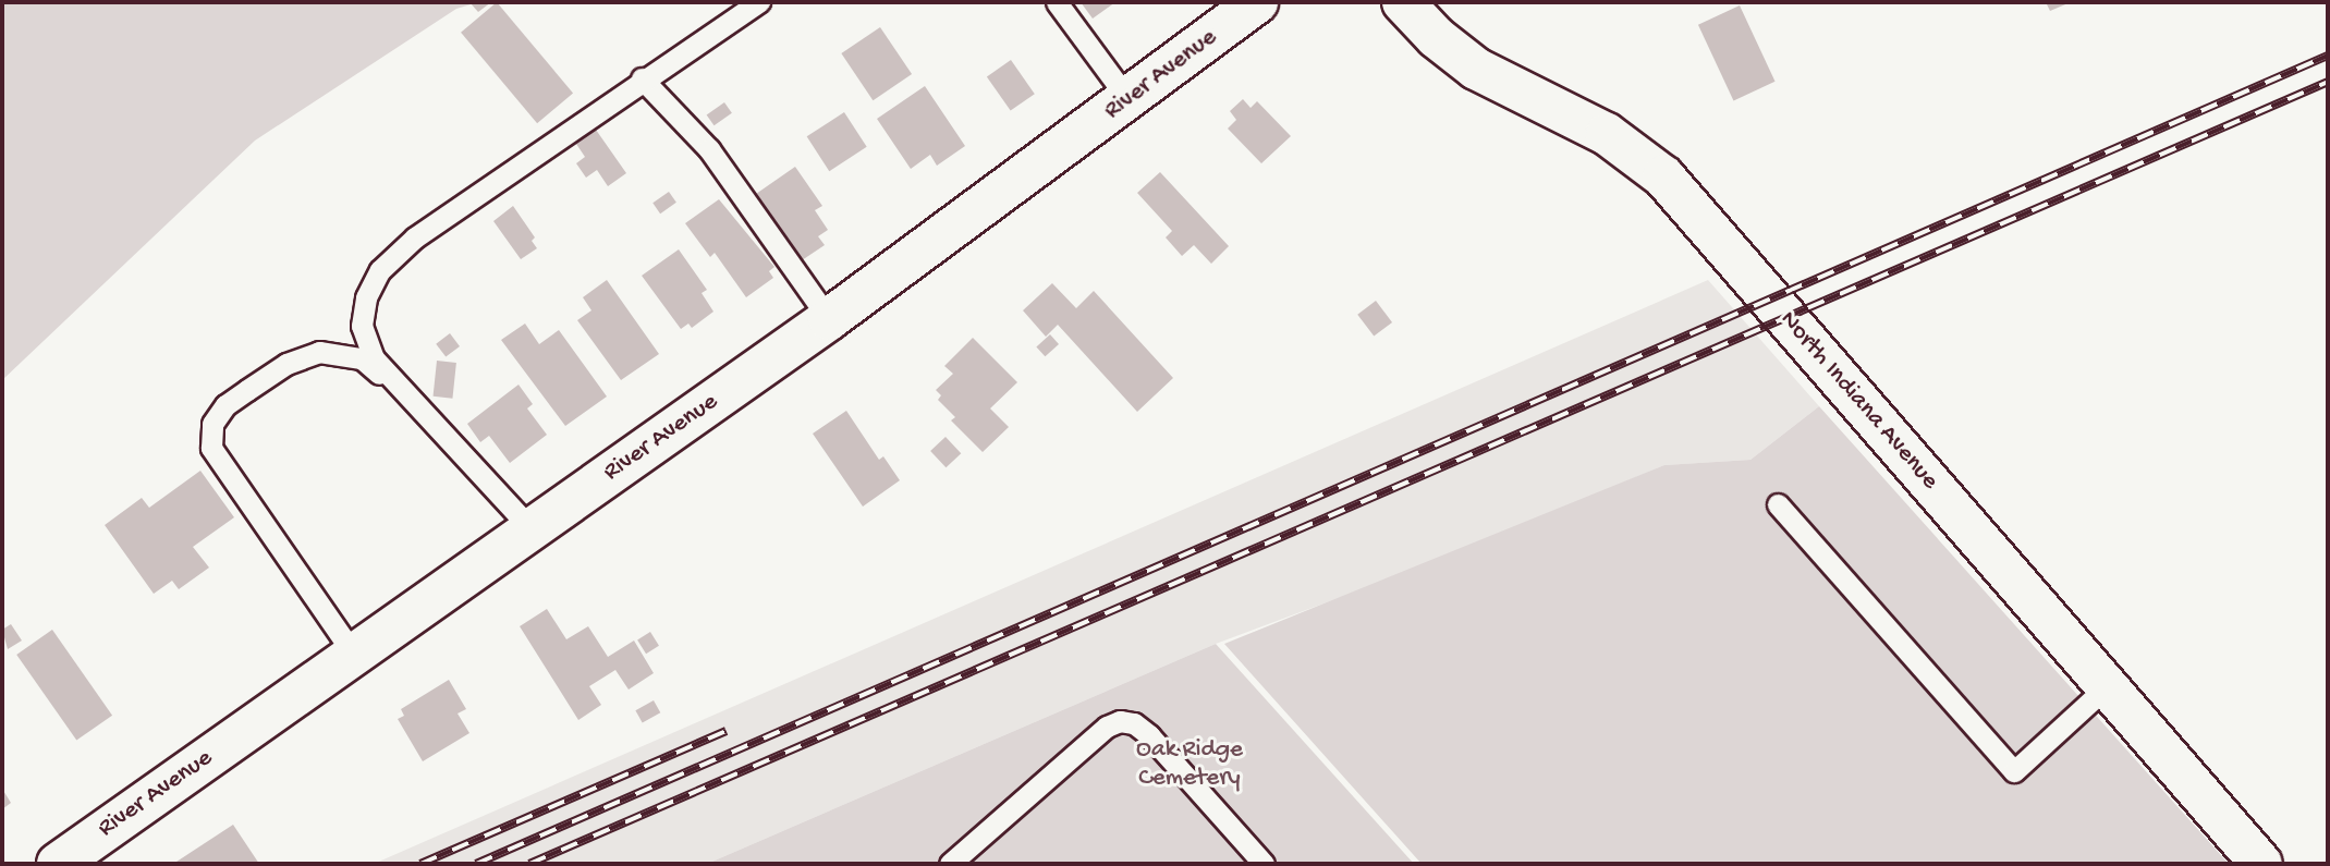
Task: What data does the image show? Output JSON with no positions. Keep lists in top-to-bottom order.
{
  "streets": {
    "street": ["River Avenue", "North Indiana Avenue"]
  },
  "parks": ["Oak Ridge Cemetery"]
}
